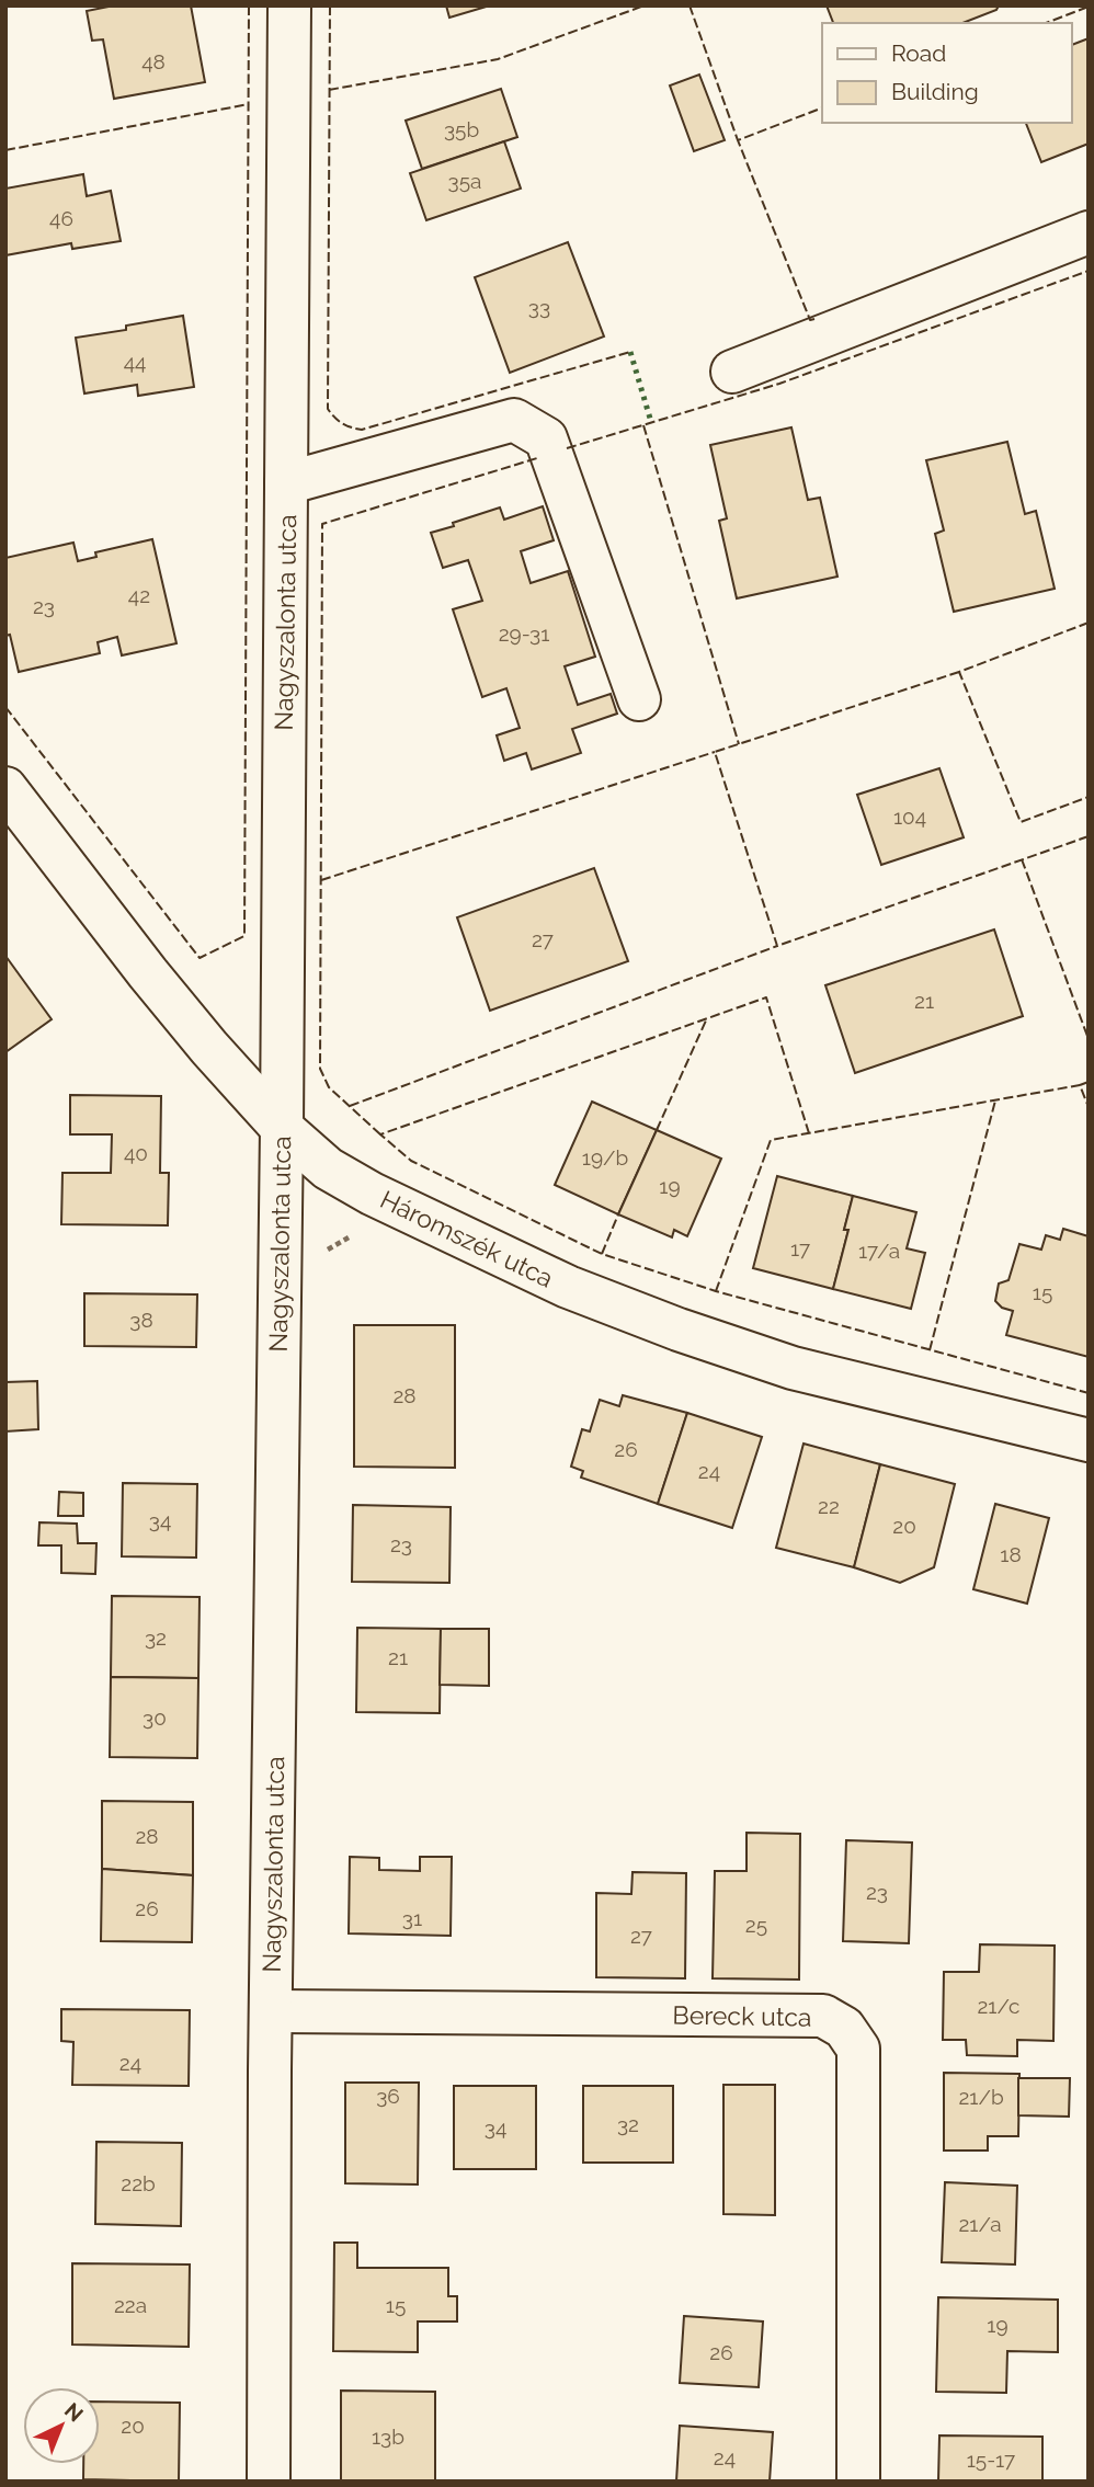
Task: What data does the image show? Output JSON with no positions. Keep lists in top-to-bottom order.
{
  "streets": {
    "street": ["Nagyszalonta utca", "Háromszék utca", "Bereck utca"]
  },
  "crossings": [
    ["Nagyszalonta utca", "Háromszék utca"],
    ["Nagyszalonta utca", "Bereck utca"]
  ],
  "house_numbers": [
    "48",
    "35b",
    "35a",
    "46",
    "33",
    "44",
    "42",
    "23",
    "29-31",
    "104",
    "27",
    "21",
    "40",
    "19/b",
    "19",
    "17",
    "17/a",
    "15",
    "38",
    "28",
    "26",
    "24",
    "22",
    "34",
    "20",
    "23",
    "18",
    "32",
    "21",
    "30",
    "28",
    "23",
    "26",
    "31",
    "25",
    "27",
    "21/c",
    "24",
    "36",
    "21/b",
    "32",
    "34",
    "22b",
    "21/a",
    "22a",
    "15",
    "19",
    "26",
    "20",
    "13b",
    "24",
    "15-17"
  ],
  "legend": ["Road", "Building"],
  "north": "top right"
}
